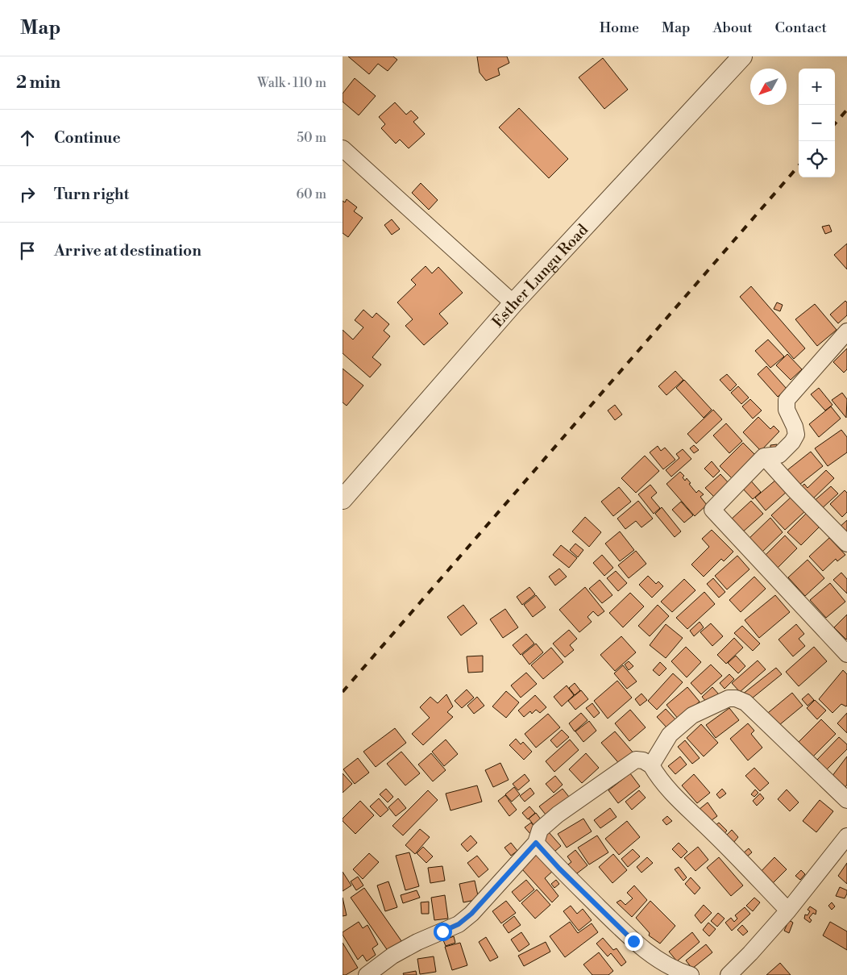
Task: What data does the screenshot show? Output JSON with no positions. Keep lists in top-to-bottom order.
{
  "streets": {
    "street": ["Esther Lungu Road"]
  },
  "north": "bottom left",
  "page": {
    "header": "Map",
    "nav": [
      "Home",
      "Map",
      "About",
      "Contact"
    ],
    "heading": ["2 min", "Walk · 110 m"],
    "map_buttons": ["+", "−"],
    "list": [
      ["Continue", "50 m"],
      ["Turn right", "60 m"],
      "Arrive at destination"
    ]
  }
}
